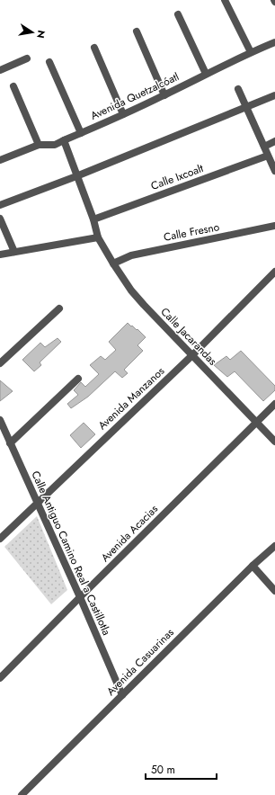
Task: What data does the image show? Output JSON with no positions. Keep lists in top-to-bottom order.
{
  "streets": {
    "street": [
      "Avenida Quetzalcóatl",
      "Calle Ixcoalt",
      "Calle Fresno",
      "Calle Jacarandas",
      "Avenida Manzanos",
      "Avenida Acacias",
      "Calle Antiguo Camino Real a Castillotla",
      "Avenida Casuarinas"
    ]
  },
  "crossings": [
    ["Avenida Quetzalcóatl", "Calle Jacarandas"],
    ["Calle Ixcoalt", "Calle Jacarandas"],
    ["Calle Fresno", "Calle Jacarandas"],
    ["Calle Jacarandas", "Avenida Manzanos"],
    ["Calle Jacarandas", "Avenida Acacias"],
    ["Avenida Manzanos", "Calle Antiguo Camino Real a Castillotla"],
    ["Avenida Acacias", "Calle Antiguo Camino Real a Castillotla"],
    ["Calle Antiguo Camino Real a Castillotla", "Avenida Casuarinas"]
  ],
  "scale_bar": "50 m",
  "north": "right"
}
